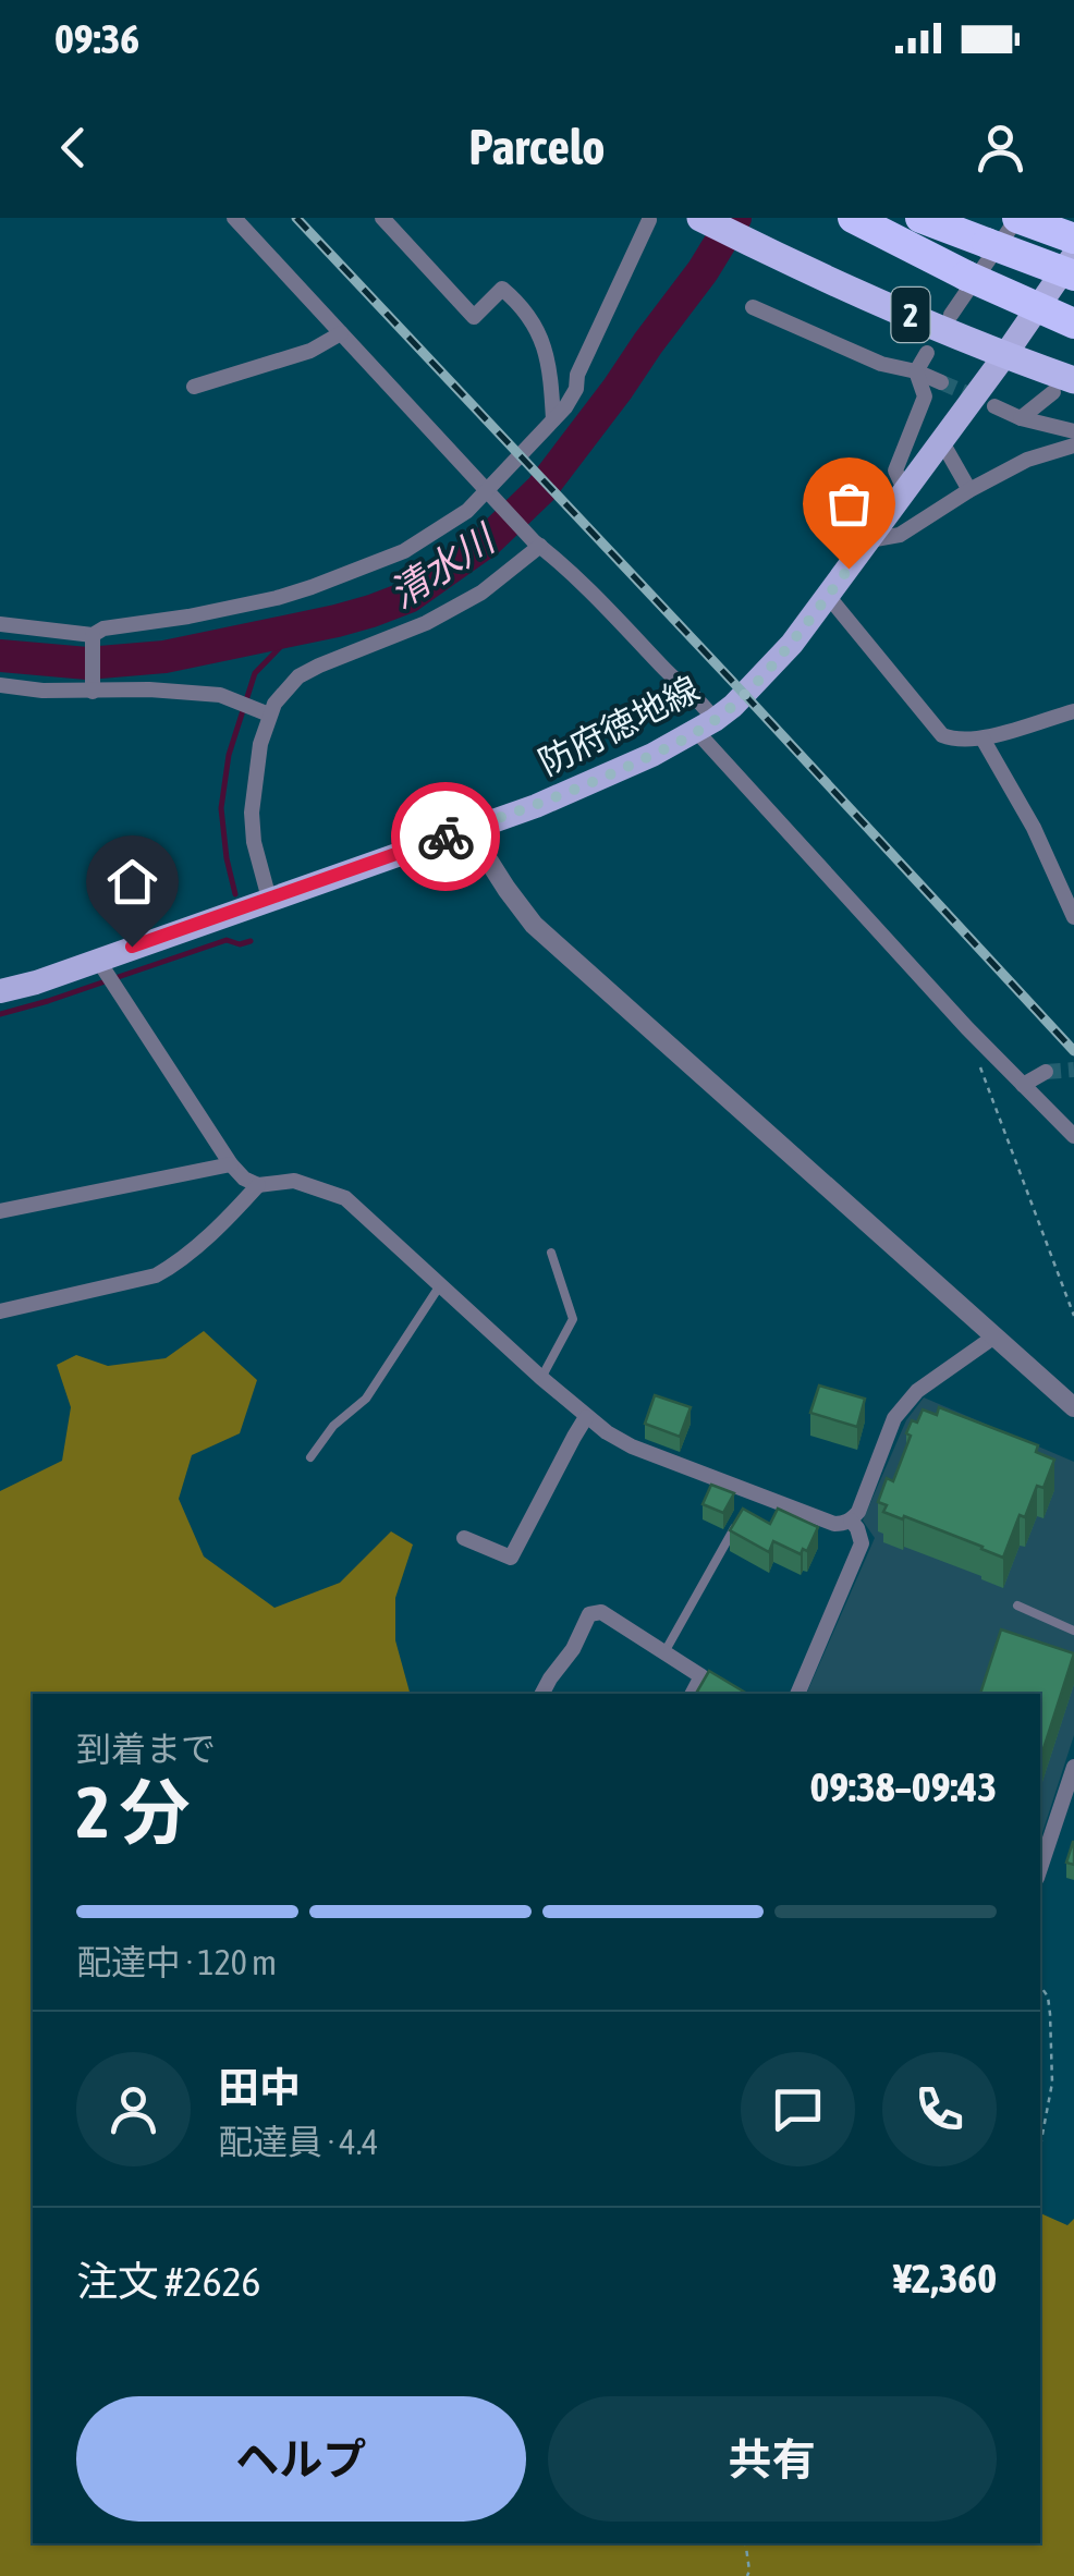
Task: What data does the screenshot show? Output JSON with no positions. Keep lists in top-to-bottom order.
{
  "streets": {
    "highway": ["2"],
    "main road": ["防府徳地線"]
  },
  "crossings": [
    ["2", "防府徳地線"]
  ],
  "water": ["清水川"],
  "page": {
    "status": "09:36",
    "header": "Parcelo",
    "heading": ["2 分", "到着まで", "09:38–09:43"],
    "panel": [
      "田中",
      "配達員 · 4.4",
      "注文 #2626",
      "¥2,360"
    ],
    "bar": "配達中 · 120 m",
    "buttons": ["ヘルプ", "共有"]
  }
}
